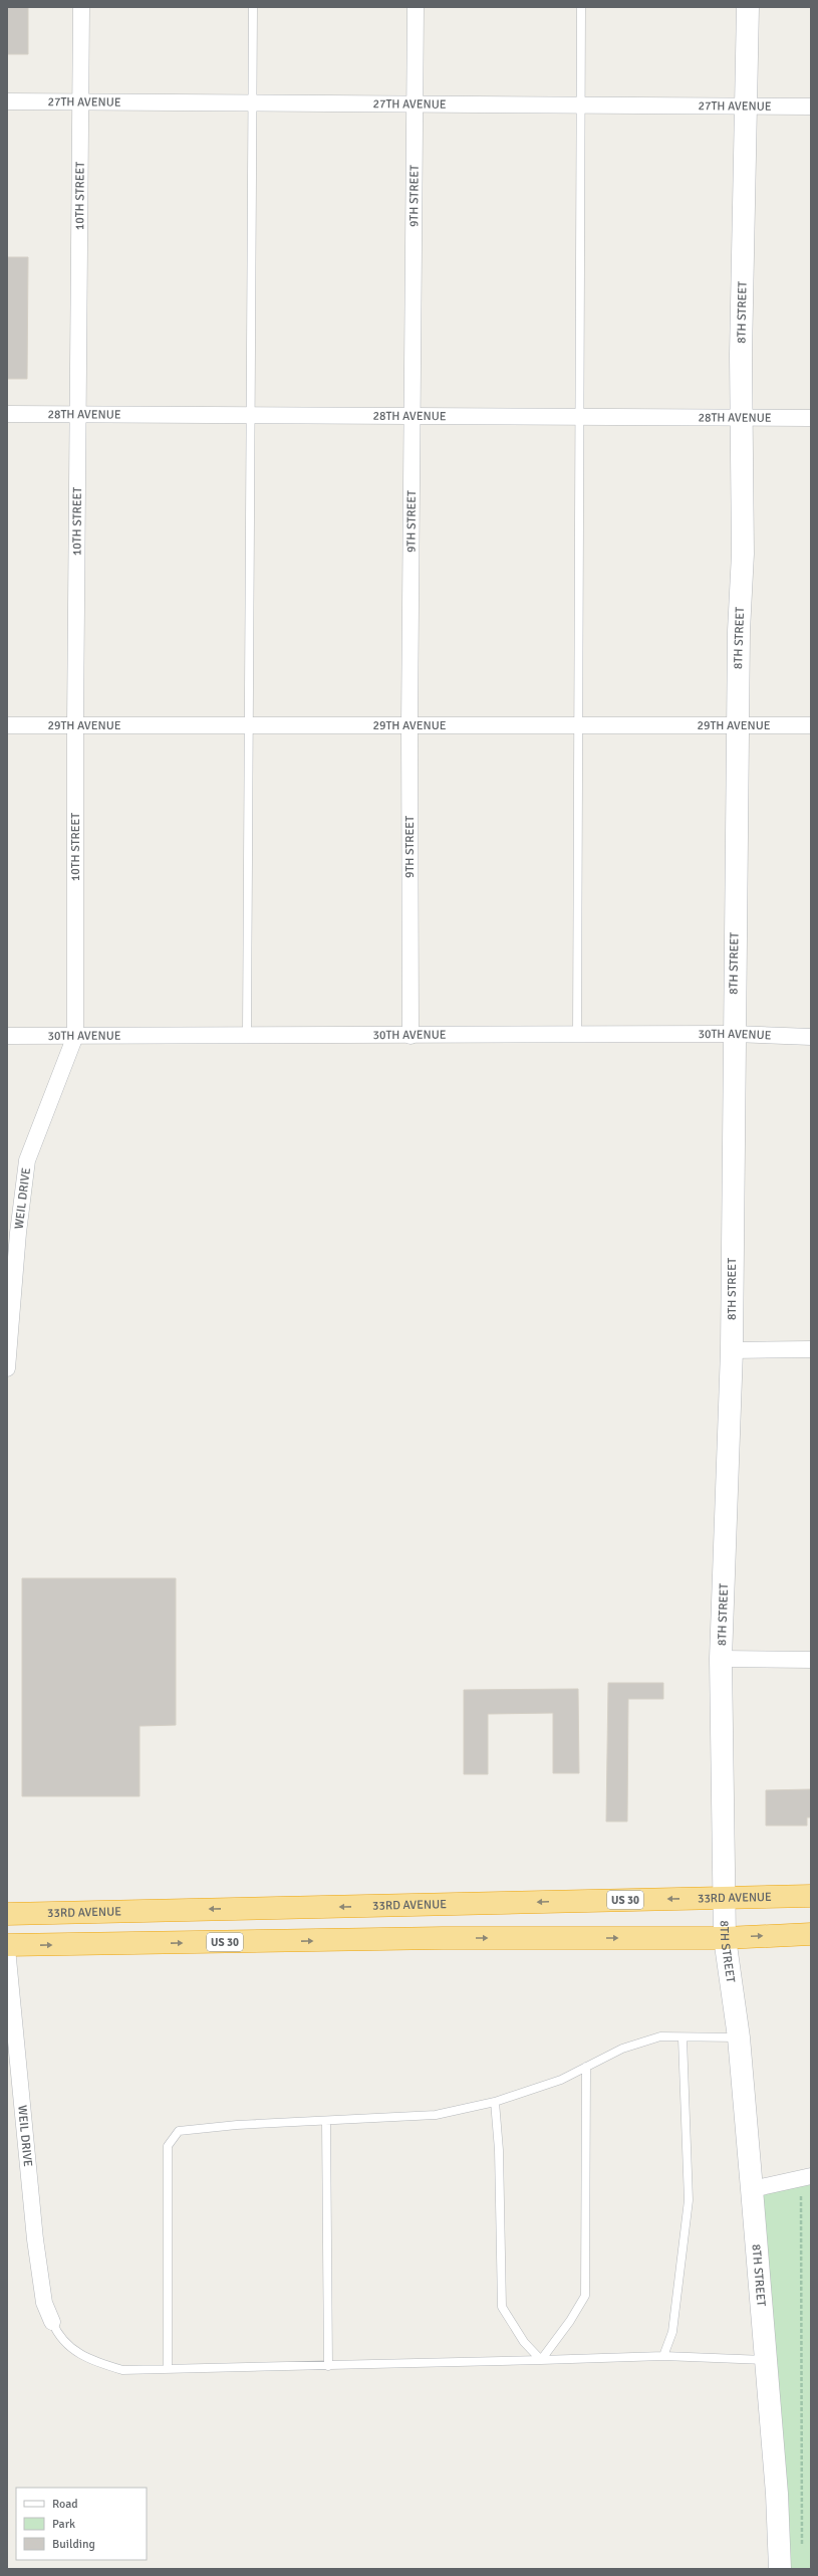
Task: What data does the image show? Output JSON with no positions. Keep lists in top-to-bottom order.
{
  "streets": {
    "highway": ["33RD AVENUE", "US 30"],
    "main road": ["8TH STREET"],
    "street": [
      "27TH AVENUE",
      "10TH STREET",
      "9TH STREET",
      "28TH AVENUE",
      "29TH AVENUE",
      "30TH AVENUE",
      "WEIL DRIVE"
    ]
  },
  "crossings": [
    ["27TH AVENUE", "10TH STREET"],
    ["27TH AVENUE", "9TH STREET"],
    ["27TH AVENUE", "8TH STREET"],
    ["10TH STREET", "28TH AVENUE"],
    ["10TH STREET", "29TH AVENUE"],
    ["10TH STREET", "30TH AVENUE"],
    ["10TH STREET", "WEIL DRIVE"],
    ["9TH STREET", "28TH AVENUE"],
    ["9TH STREET", "29TH AVENUE"],
    ["9TH STREET", "30TH AVENUE"],
    ["8TH STREET", "28TH AVENUE"],
    ["8TH STREET", "29TH AVENUE"],
    ["8TH STREET", "30TH AVENUE"],
    ["8TH STREET", "33RD AVENUE"],
    ["8TH STREET", "US 30"],
    ["30TH AVENUE", "WEIL DRIVE"],
    ["WEIL DRIVE", "US 30"]
  ],
  "legend": ["Road", "Park", "Building"]
}
